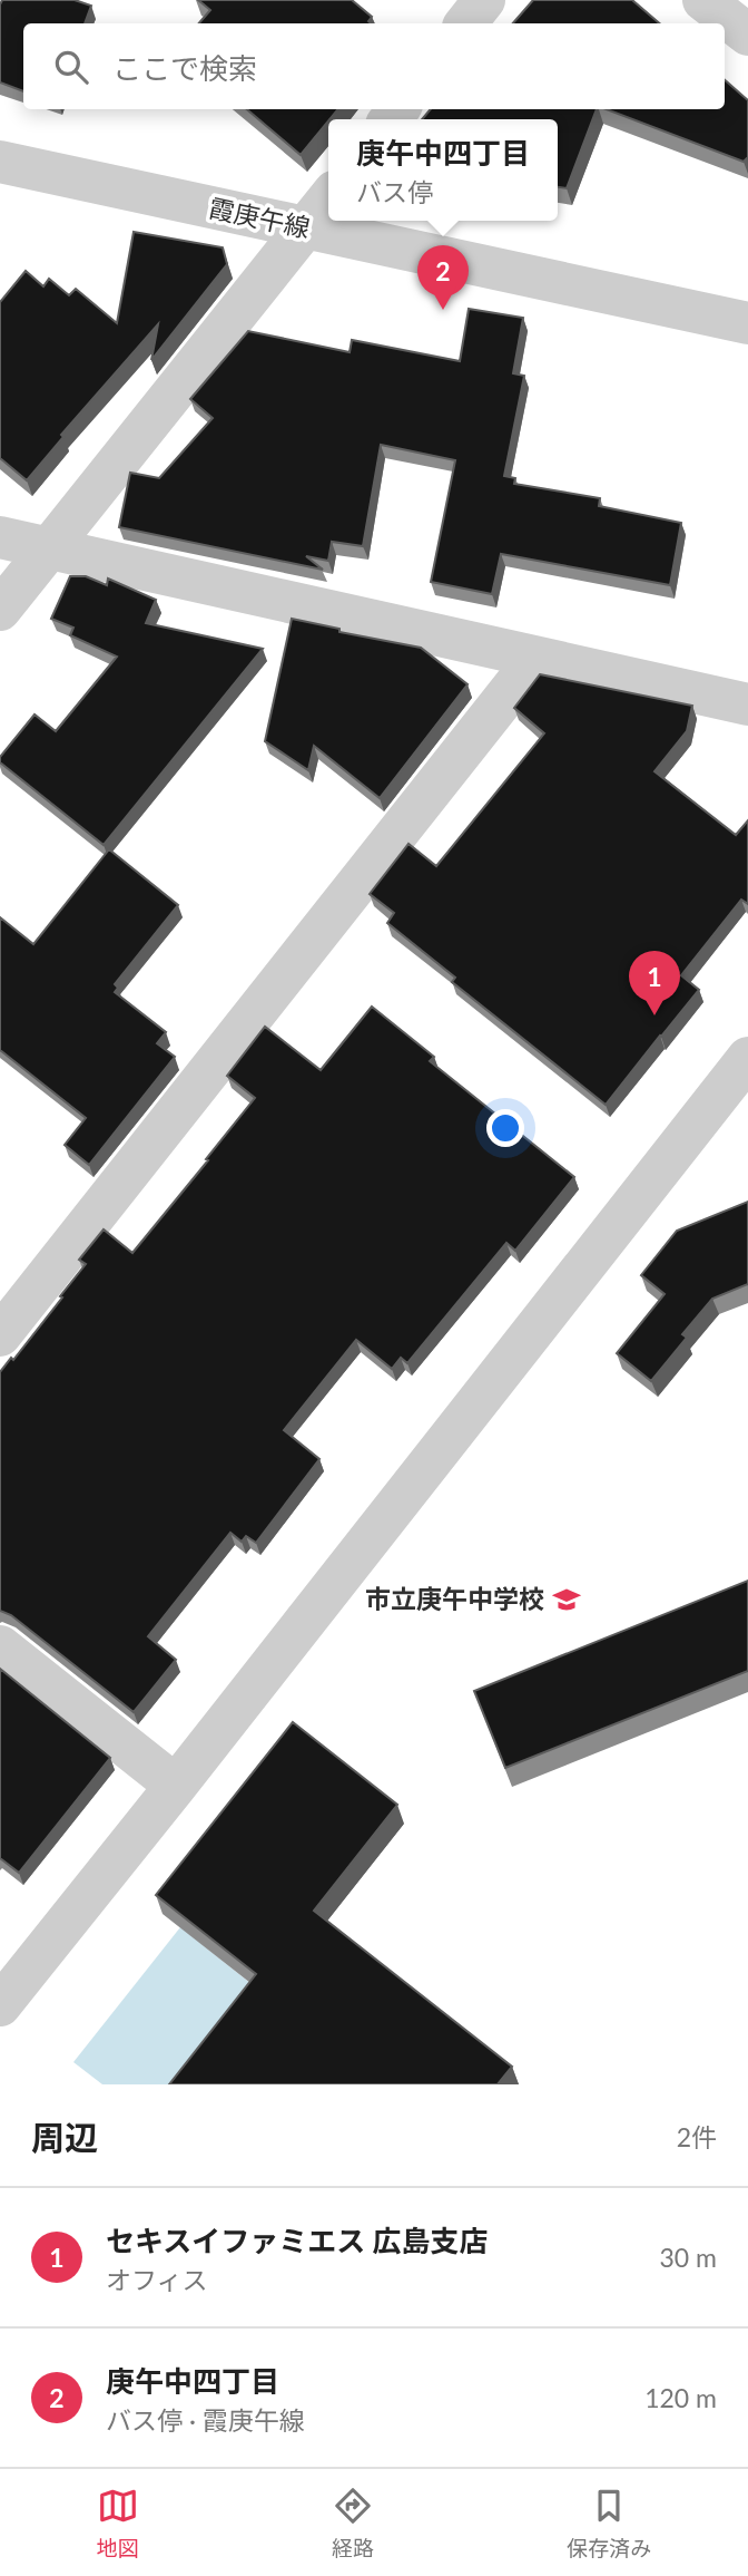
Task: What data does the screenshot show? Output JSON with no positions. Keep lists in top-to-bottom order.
{
  "streets": {
    "street": ["霞庚午線"]
  },
  "places": {
    "school or university": ["市立庚午中学校"]
  },
  "page": {
    "search": "ここで検索",
    "popup": ["庚午中四丁目", "バス停"],
    "pins": ["2", "1"],
    "heading": ["周辺", "2件"],
    "list": [
      {
        "mark": "1",
        "name": "セキスイファミエス 広島支店",
        "note": "オフィス",
        "value": "30 m"
      },
      {
        "mark": "2",
        "name": "庚午中四丁目",
        "note": "バス停 · 霞庚午線",
        "value": "120 m"
      }
    ],
    "nav": ["地図", "経路", "保存済み"]
  }
}
